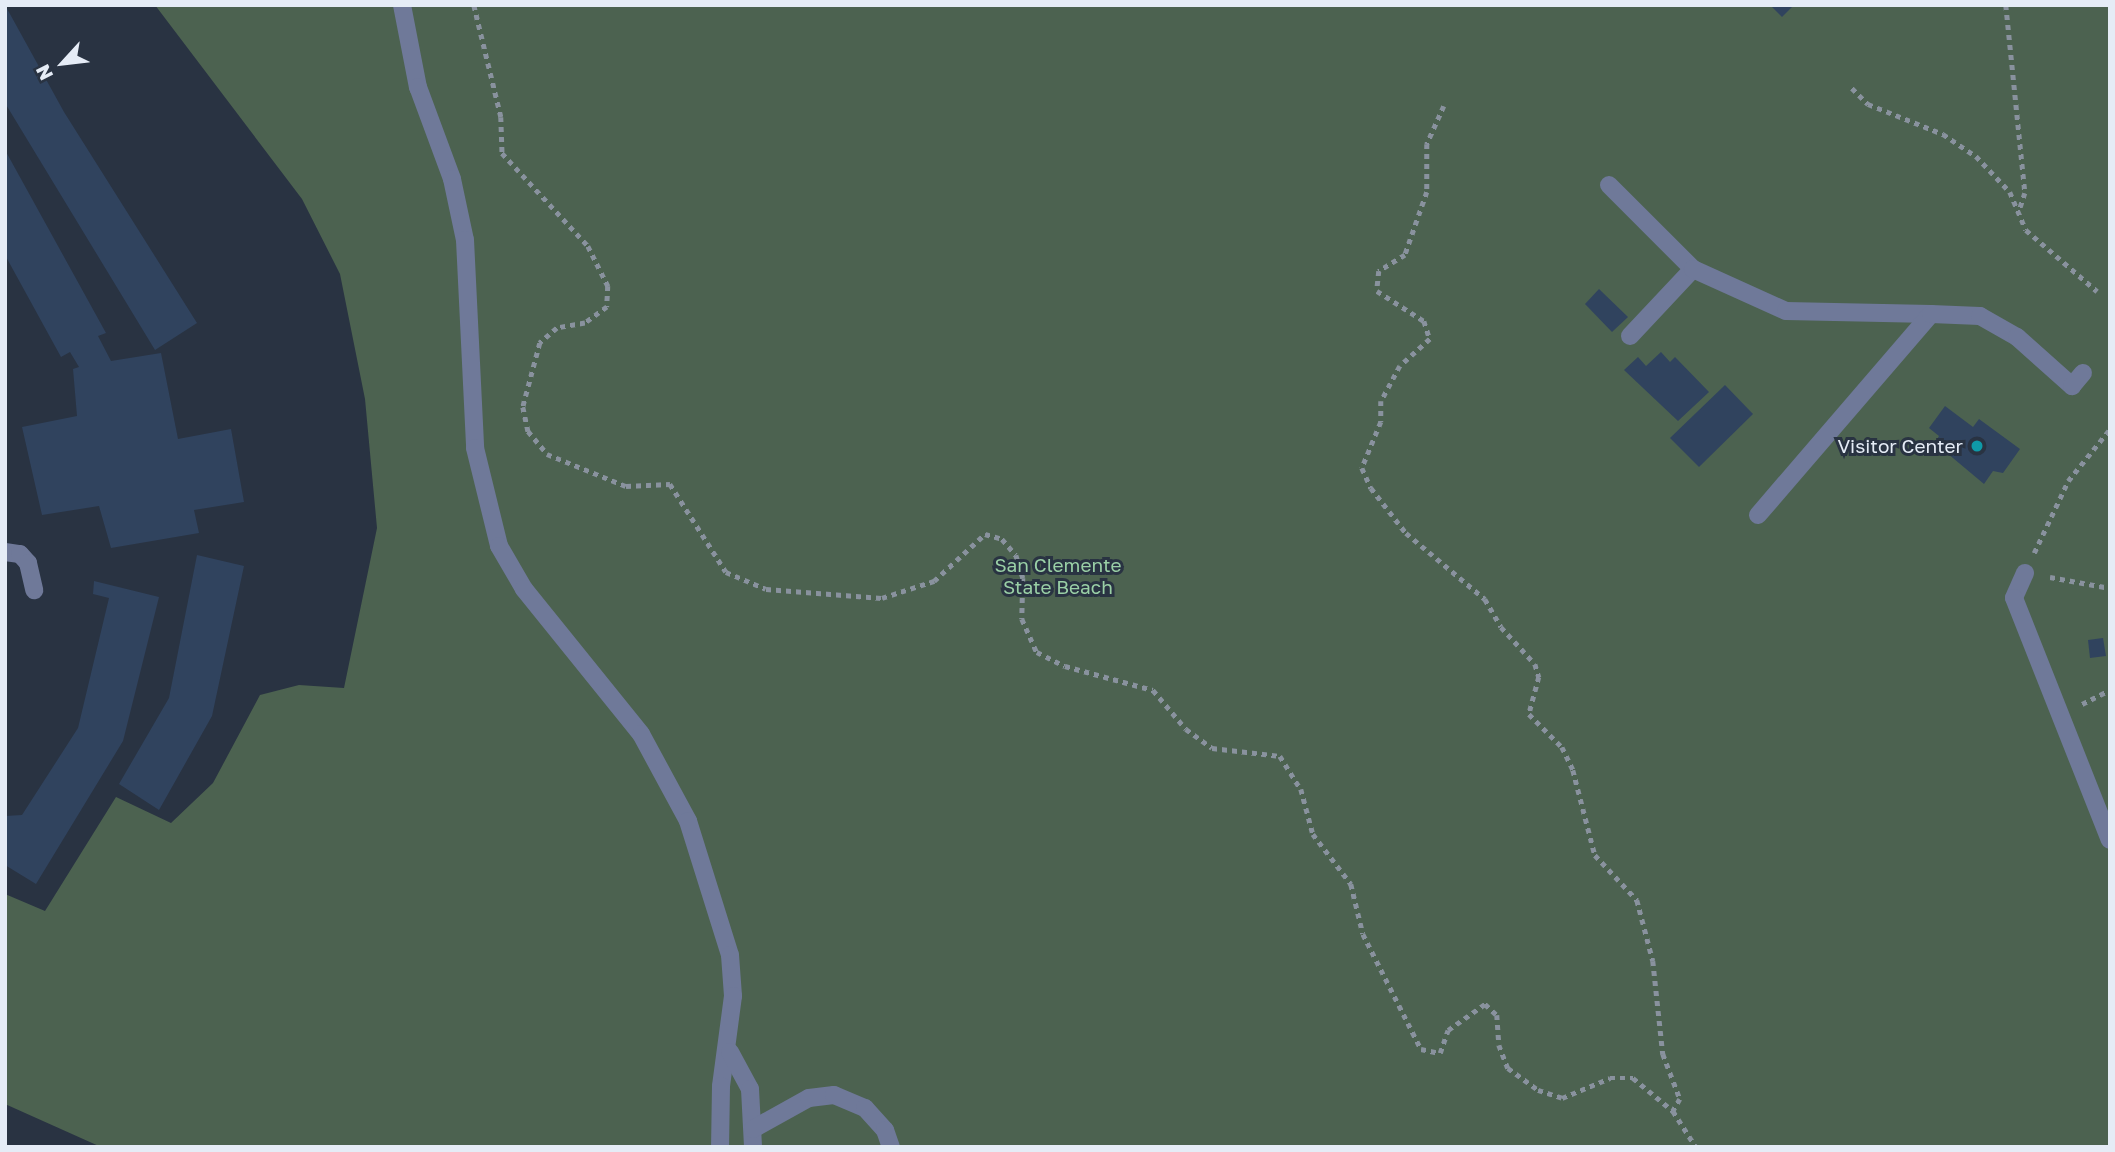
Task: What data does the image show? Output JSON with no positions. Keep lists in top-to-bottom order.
{
  "parks": ["San Clemente State Beach"],
  "places": ["Visitor Center"],
  "north": "bottom left"
}
